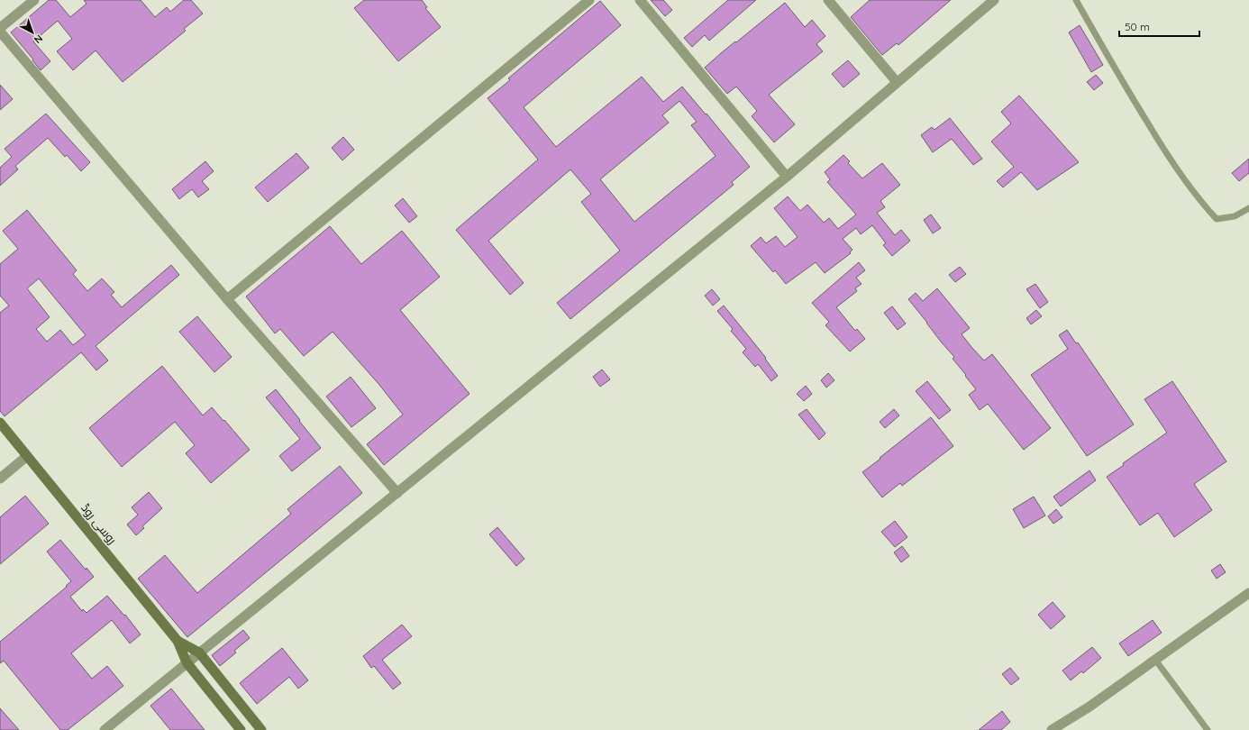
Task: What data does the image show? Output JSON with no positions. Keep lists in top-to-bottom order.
{
  "streets": {
    "main road": ["روسی روڈ"]
  },
  "scale_bar": "50 m",
  "north": "bottom right"
}
